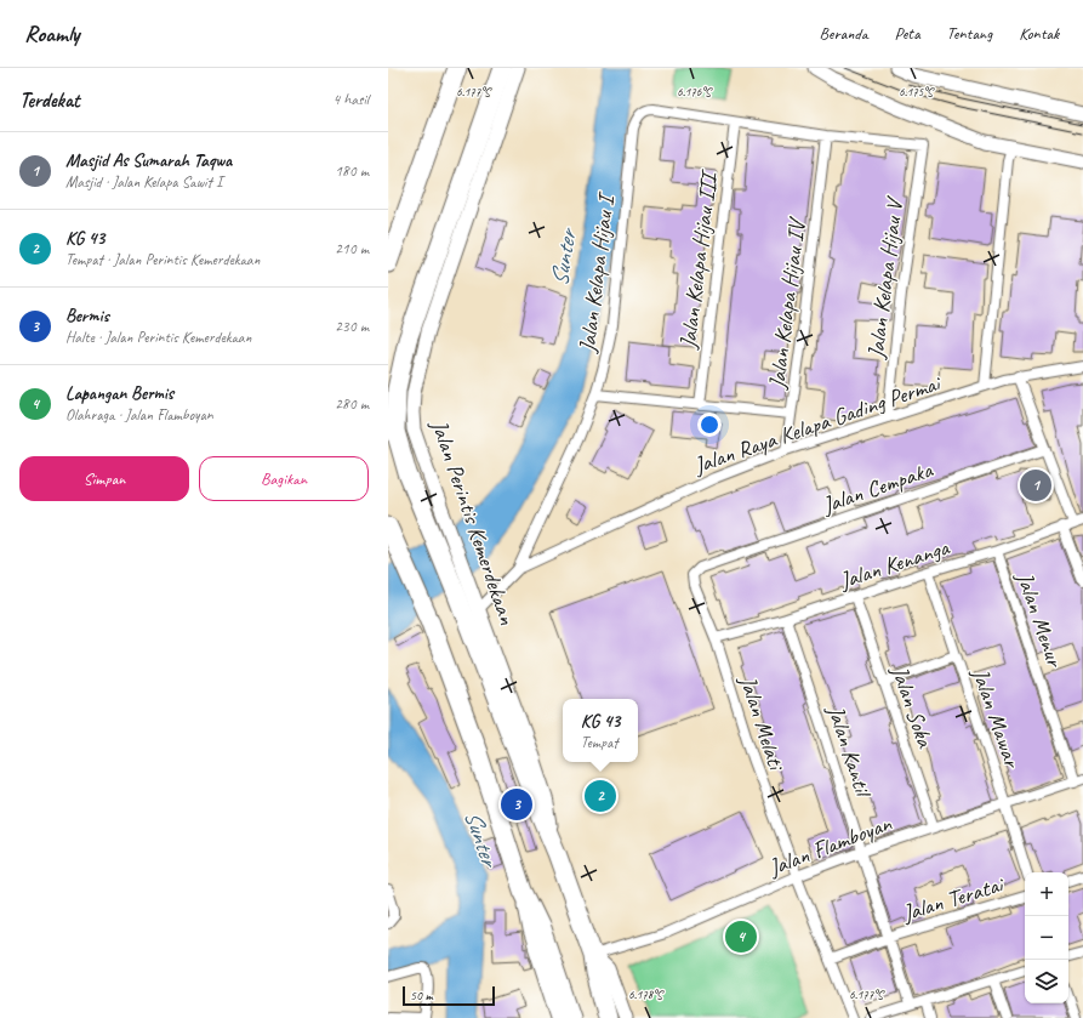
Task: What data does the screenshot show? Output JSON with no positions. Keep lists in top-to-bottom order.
{
  "streets": {
    "highway": ["Jalan Perintis Kemerdekaan"],
    "street": [
      "Jalan Kelapa Hijau III",
      "Jalan Kelapa Hijau I",
      "Jalan Kelapa Hijau V",
      "Jalan Kelapa Hijau IV",
      "Jalan Raya Kelapa Gading Permai",
      "Jalan Cempaka",
      "Jalan Kenanga",
      "Jalan Menur",
      "Jalan Soka",
      "Jalan Mawar",
      "Jalan Melati",
      "Jalan Kantil",
      "Jalan Flamboyan",
      "Jalan Teratai"
    ]
  },
  "crossings": [
    ["Jalan Kelapa Hijau III", "Jalan Kelapa Hijau I"],
    ["Jalan Kelapa Hijau I", "Jalan Raya Kelapa Gading Permai"],
    ["Jalan Kelapa Hijau V", "Jalan Kelapa Hijau IV"],
    ["Jalan Kelapa Hijau V", "Jalan Raya Kelapa Gading Permai"],
    ["Jalan Kelapa Hijau IV", "Jalan Raya Kelapa Gading Permai"],
    ["Jalan Raya Kelapa Gading Permai", "Jalan Perintis Kemerdekaan"],
    ["Jalan Cempaka", "Jalan Melati"],
    ["Jalan Perintis Kemerdekaan", "Jalan Flamboyan"],
    ["Jalan Kenanga", "Jalan Menur"],
    ["Jalan Kenanga", "Jalan Soka"],
    ["Jalan Kenanga", "Jalan Mawar"],
    ["Jalan Kenanga", "Jalan Melati"],
    ["Jalan Kenanga", "Jalan Kantil"],
    ["Jalan Menur", "Jalan Flamboyan"],
    ["Jalan Soka", "Jalan Flamboyan"],
    ["Jalan Mawar", "Jalan Flamboyan"],
    ["Jalan Melati", "Jalan Flamboyan"],
    ["Jalan Melati", "Jalan Teratai"],
    ["Jalan Kantil", "Jalan Flamboyan"],
    ["Jalan Kantil", "Jalan Teratai"]
  ],
  "water": ["Sunter"],
  "scale_bar": "50 m",
  "page": {
    "header": "Roamly",
    "nav": [
      "Beranda",
      "Peta",
      "Tentang",
      "Kontak"
    ],
    "heading": ["Terdekat", "4 hasil"],
    "list": [
      {
        "mark": "1",
        "name": "Masjid As Sumarah Taqwa",
        "note": "Masjid · Jalan Kelapa Sawit I",
        "value": "180 m"
      },
      {
        "mark": "2",
        "name": "KG 43",
        "note": "Tempat · Jalan Perintis Kemerdekaan",
        "value": "210 m"
      },
      {
        "mark": "3",
        "name": "Bermis",
        "note": "Halte · Jalan Perintis Kemerdekaan",
        "value": "230 m"
      },
      {
        "mark": "4",
        "name": "Lapangan Bermis",
        "note": "Olahraga · Jalan Flamboyan",
        "value": "280 m"
      }
    ],
    "buttons": ["Simpan", "Bagikan"],
    "pins": [
      "1",
      "2",
      "3",
      "4"
    ],
    "popup": ["KG 43", "Tempat"],
    "map_buttons": ["+", "−"],
    "scale": "50 m"
  },
  "coordinates": [
    "6.177°S",
    "6.176°S",
    "6.175°S",
    "6.178°S"
  ]
}
